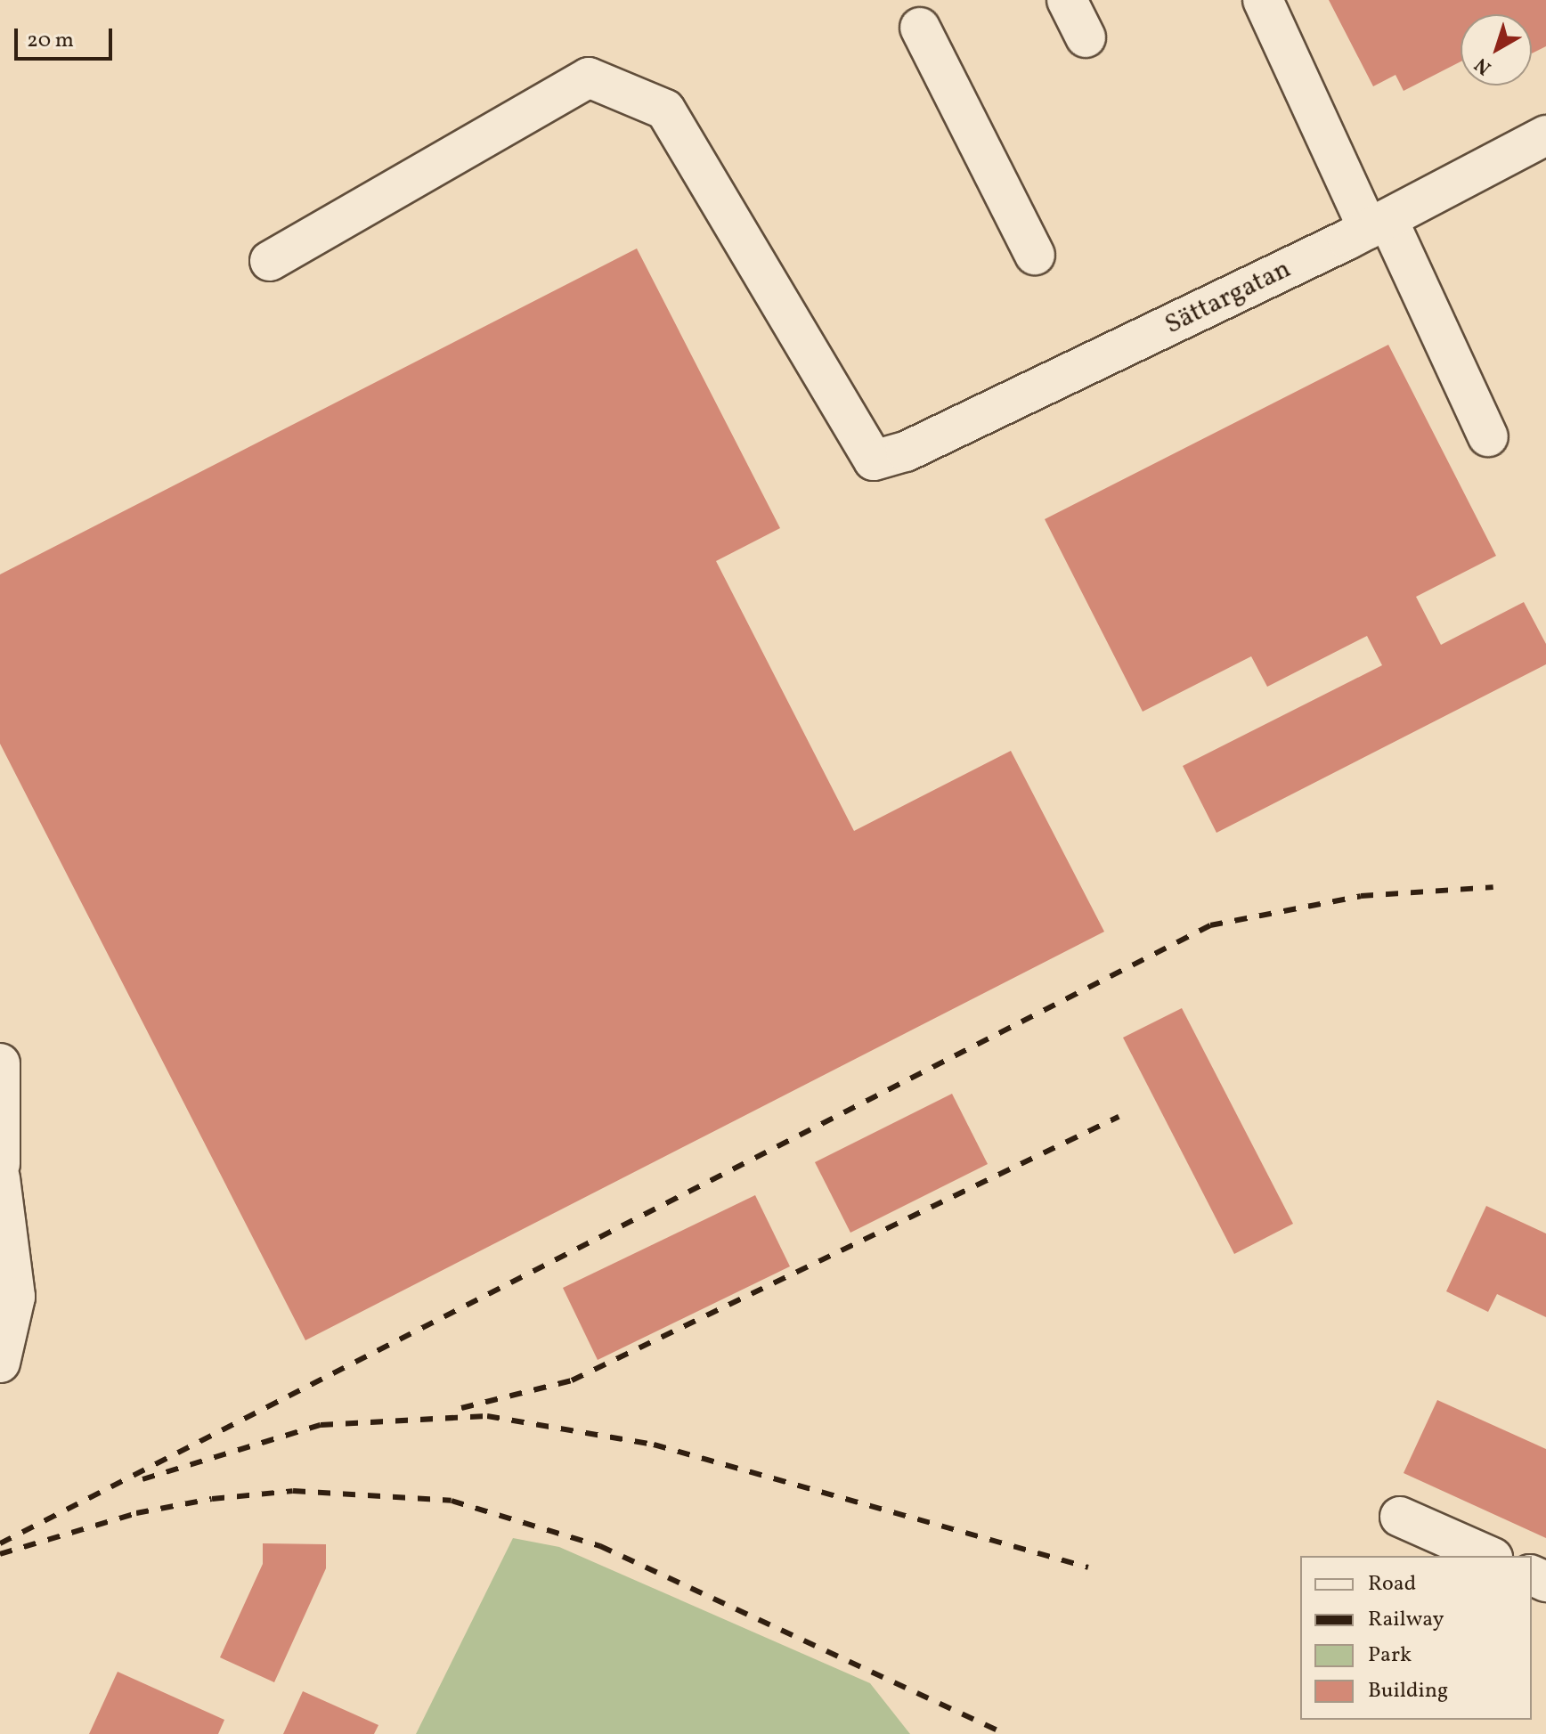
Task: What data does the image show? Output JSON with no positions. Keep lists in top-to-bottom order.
{
  "streets": {
    "street": ["Sättargatan"]
  },
  "legend": [
    "Road",
    "Railway",
    "Park",
    "Building"
  ],
  "scale_bar": "20 m",
  "north": "bottom left"
}
